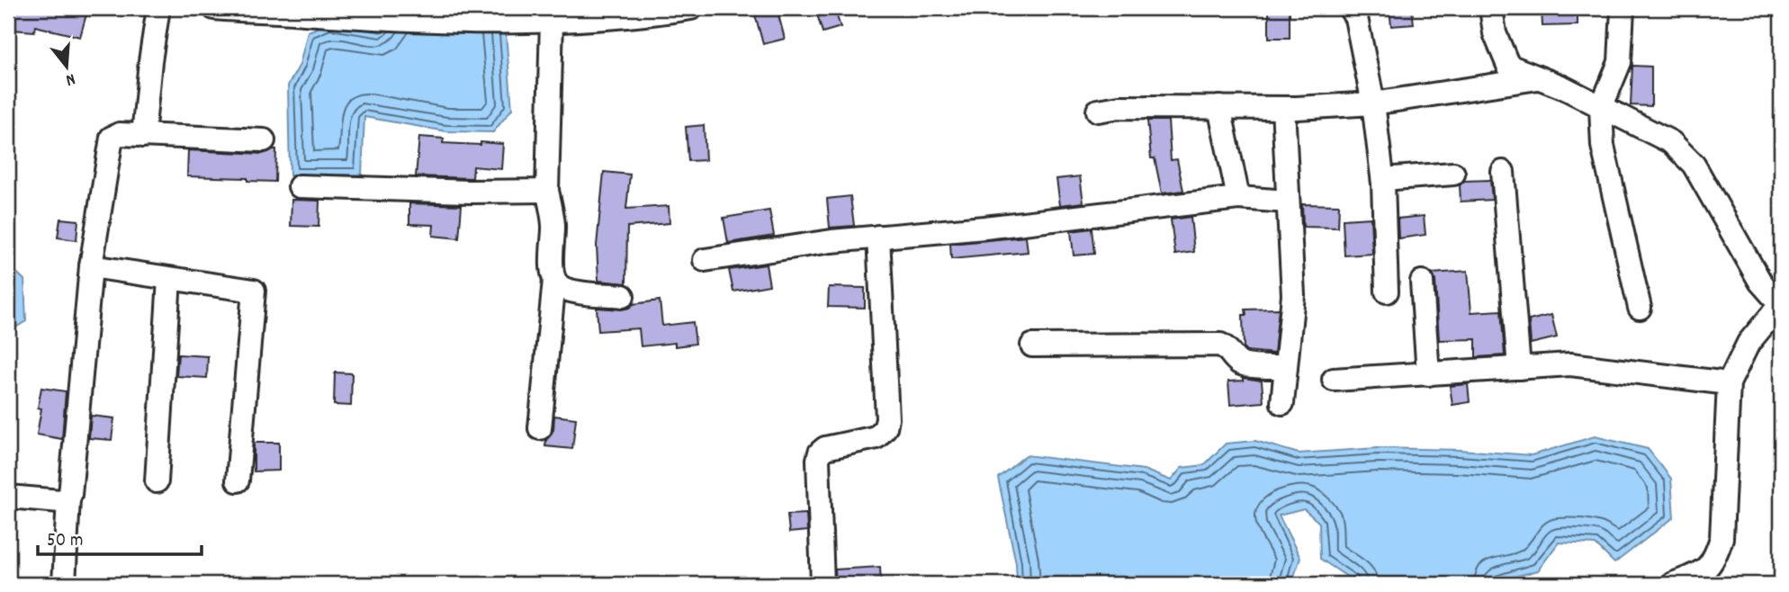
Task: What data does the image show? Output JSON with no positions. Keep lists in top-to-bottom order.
{
  "scale_bar": "50 m",
  "north": "bottom"
}
